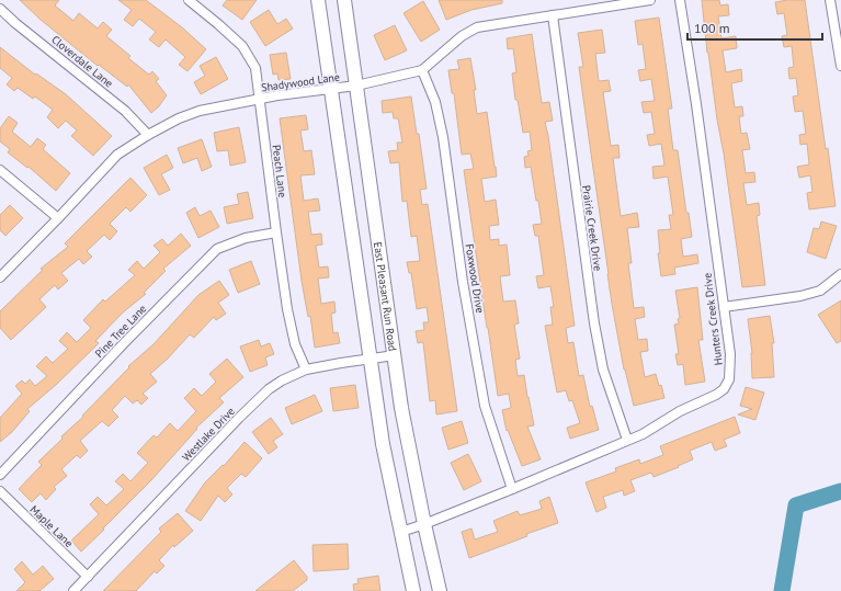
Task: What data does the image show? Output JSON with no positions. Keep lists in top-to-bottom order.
{
  "streets": {
    "main road": ["East Pleasant Run Road"],
    "street": [
      "Cloverdale Lane",
      "Shadywood Lane",
      "Peach Lane",
      "Prairie Creek Drive",
      "Foxwood Drive",
      "Hunters Creek Drive",
      "Pine Tree Lane",
      "Westlake Drive",
      "Maple Lane"
    ]
  },
  "crossings": [
    ["Cloverdale Lane", "Shadywood Lane"],
    ["Shadywood Lane", "Peach Lane"],
    ["Shadywood Lane", "Prairie Creek Drive"],
    ["Shadywood Lane", "Foxwood Drive"],
    ["Shadywood Lane", "East Pleasant Run Road"],
    ["Peach Lane", "Pine Tree Lane"],
    ["Peach Lane", "Westlake Drive"],
    ["Prairie Creek Drive", "Hunters Creek Drive"],
    ["Foxwood Drive", "Hunters Creek Drive"],
    ["East Pleasant Run Road", "Hunters Creek Drive"],
    ["East Pleasant Run Road", "Westlake Drive"],
    ["Westlake Drive", "Maple Lane"]
  ],
  "scale_bar": "100 m"
}
